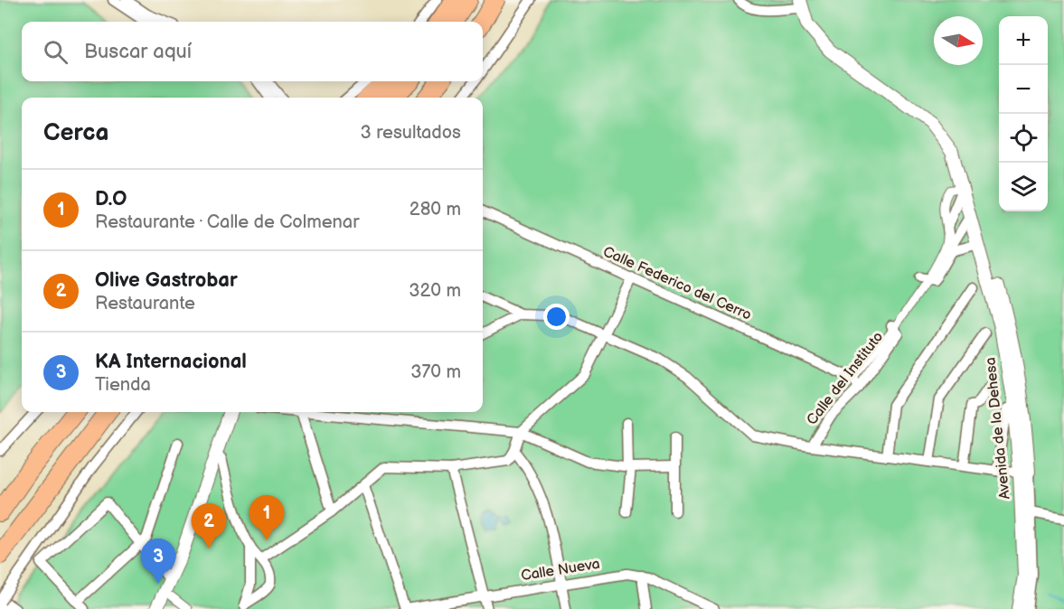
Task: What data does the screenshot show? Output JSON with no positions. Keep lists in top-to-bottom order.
{
  "streets": {
    "street": [
      "Calle Federico del Cerro",
      "Calle del Instituto",
      "Avenida de la Dehesa",
      "Calle Nueva"
    ]
  },
  "crossings": [
    ["Calle Federico del Cerro", "Calle del Instituto"],
    ["Calle del Instituto", "Avenida de la Dehesa"]
  ],
  "north": "right",
  "page": {
    "map_buttons": ["+", "−"],
    "search": "Buscar aquí",
    "heading": ["Cerca", "3 resultados"],
    "list": [
      {
        "mark": "1",
        "name": "D.O",
        "note": "Restaurante · Calle de Colmenar",
        "value": "280 m"
      },
      {
        "mark": "2",
        "name": "Olive Gastrobar",
        "note": "Restaurante",
        "value": "320 m"
      },
      {
        "mark": "3",
        "name": "KA Internacional",
        "note": "Tienda",
        "value": "370 m"
      }
    ],
    "pins": ["1", "2", "3"]
  }
}
